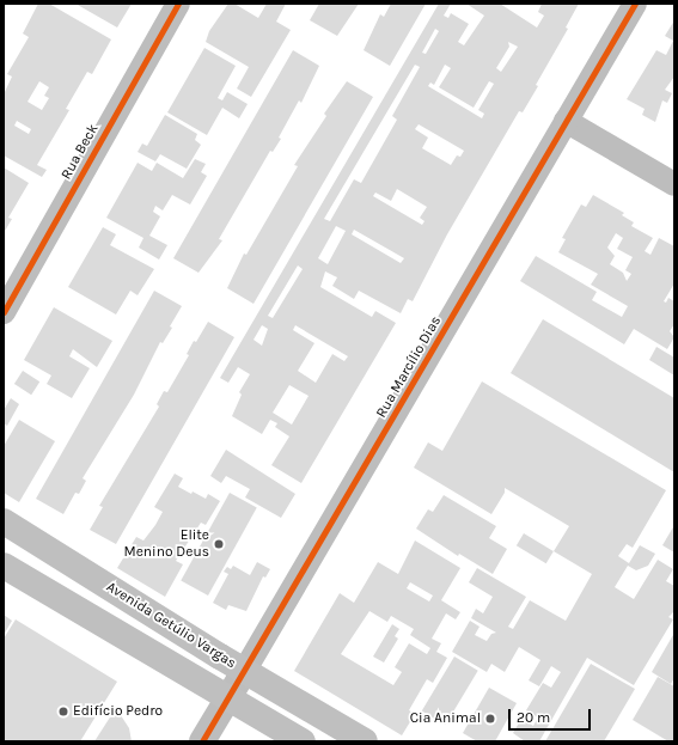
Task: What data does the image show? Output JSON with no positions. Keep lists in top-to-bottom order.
{
  "streets": {
    "main road": ["Avenida Getúlio Vargas"],
    "street": ["Rua Beck", "Rua Marcílio Dias"]
  },
  "crossings": [
    ["Rua Marcílio Dias", "Avenida Getúlio Vargas"]
  ],
  "places": ["Elite Menino Deus", "Edifício Pedro", "Cia Animal"],
  "scale_bar": "20 m"
}
